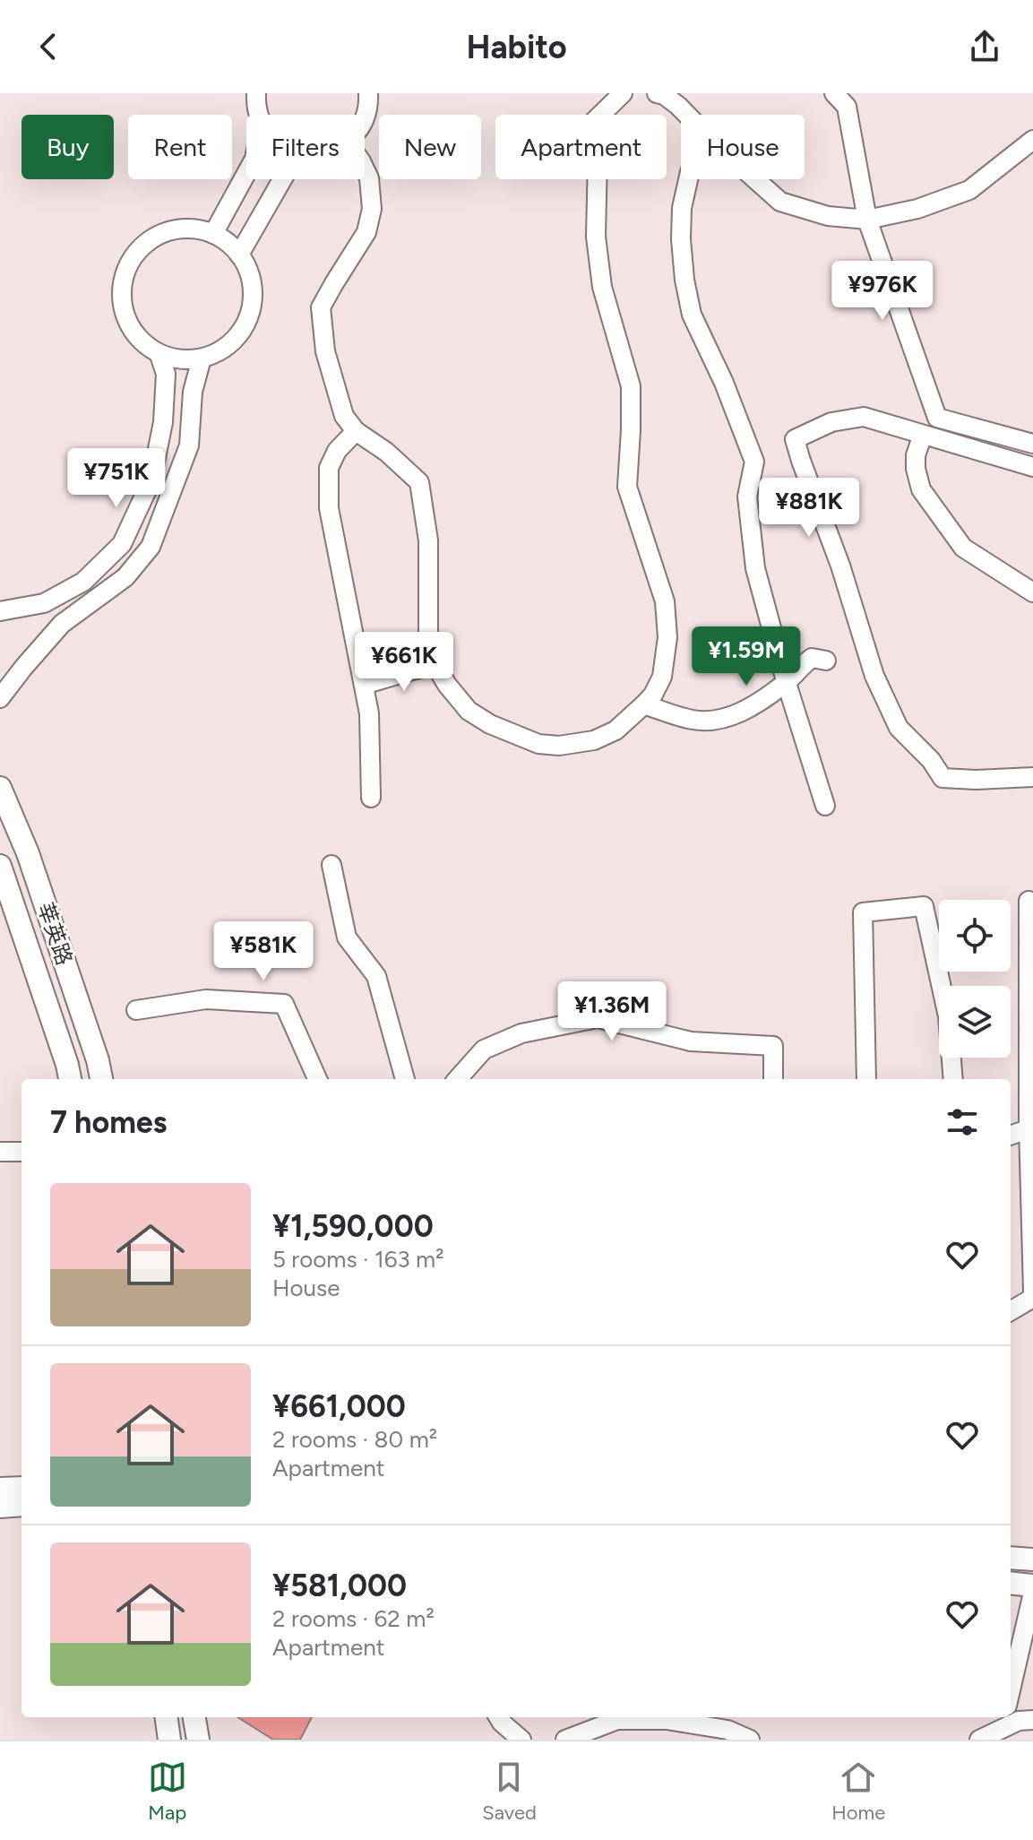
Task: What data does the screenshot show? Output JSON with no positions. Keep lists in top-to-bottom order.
{
  "streets": {
    "main road": ["莘英路"]
  },
  "page": {
    "header": "Habito",
    "chip": [
      "Buy",
      "Rent",
      "Filters",
      "New",
      "Apartment",
      "House"
    ],
    "price": [
      "¥976K",
      "¥751K",
      "¥881K",
      "¥1.59M",
      "¥661K",
      "¥581K",
      "¥1.36M"
    ],
    "heading": "7 homes",
    "list": [
      {
        "name": "¥1,590,000",
        "note": "5 rooms · 163 m² · House"
      },
      {
        "name": "¥661,000",
        "note": "2 rooms · 80 m² · Apartment"
      },
      {
        "name": "¥581,000",
        "note": "2 rooms · 62 m² · Apartment"
      }
    ],
    "tabs": ["Map", "Saved", "Home"]
  }
}
